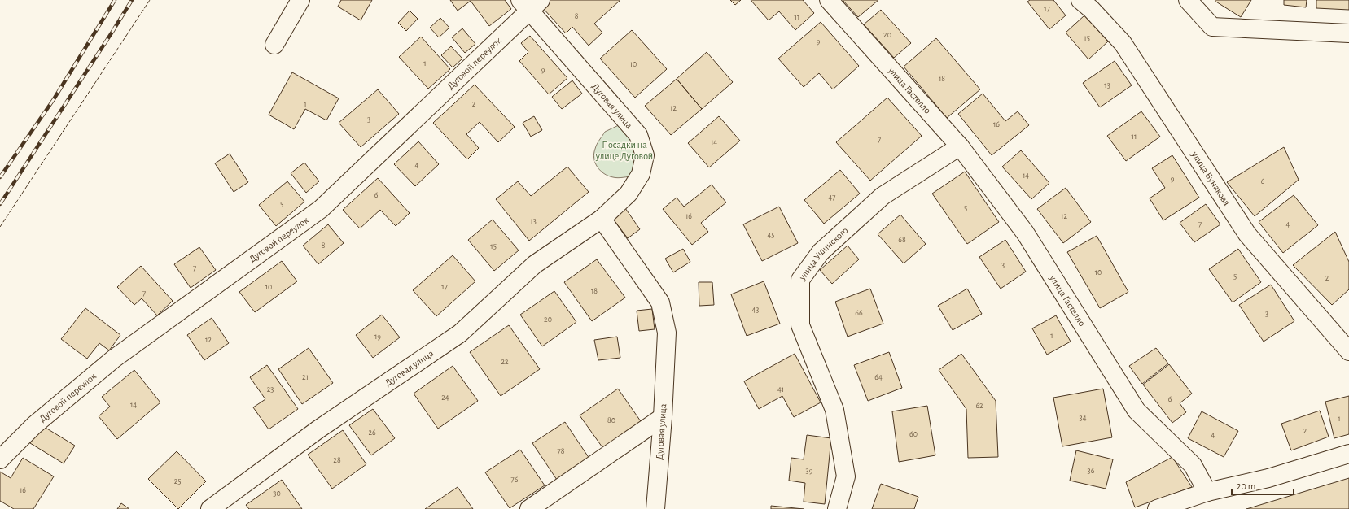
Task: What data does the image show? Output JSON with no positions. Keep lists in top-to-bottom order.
{
  "streets": {
    "street": [
      "Дуговой переулок",
      "улица Гастелло",
      "Дуговая улица",
      "улица Бунакова",
      "улица Ушинского"
    ]
  },
  "crossings": [
    ["Дуговой переулок", "Дуговая улица"],
    ["улица Гастелло", "улица Ушинского"]
  ],
  "parks": ["Посадки на улице Дуговой"],
  "house_numbers": [
    "17",
    "8",
    "11",
    "20",
    "15",
    "9",
    "1",
    "10",
    "9",
    "18",
    "13",
    "1",
    "2",
    "12",
    "3",
    "16",
    "11",
    "7",
    "14",
    "4",
    "14",
    "9",
    "6",
    "6",
    "47",
    "5",
    "5",
    "16",
    "12",
    "13",
    "7",
    "4",
    "45",
    "68",
    "8",
    "15",
    "3",
    "7",
    "10",
    "5",
    "2",
    "10",
    "17",
    "18",
    "7",
    "43",
    "66",
    "3",
    "20",
    "1",
    "19",
    "12",
    "22",
    "21",
    "64",
    "23",
    "41",
    "24",
    "6",
    "14",
    "62",
    "34",
    "1",
    "80",
    "2",
    "26",
    "60",
    "4",
    "78",
    "28",
    "39",
    "36",
    "76",
    "25",
    "16",
    "30"
  ],
  "scale_bar": "20 m"
}
